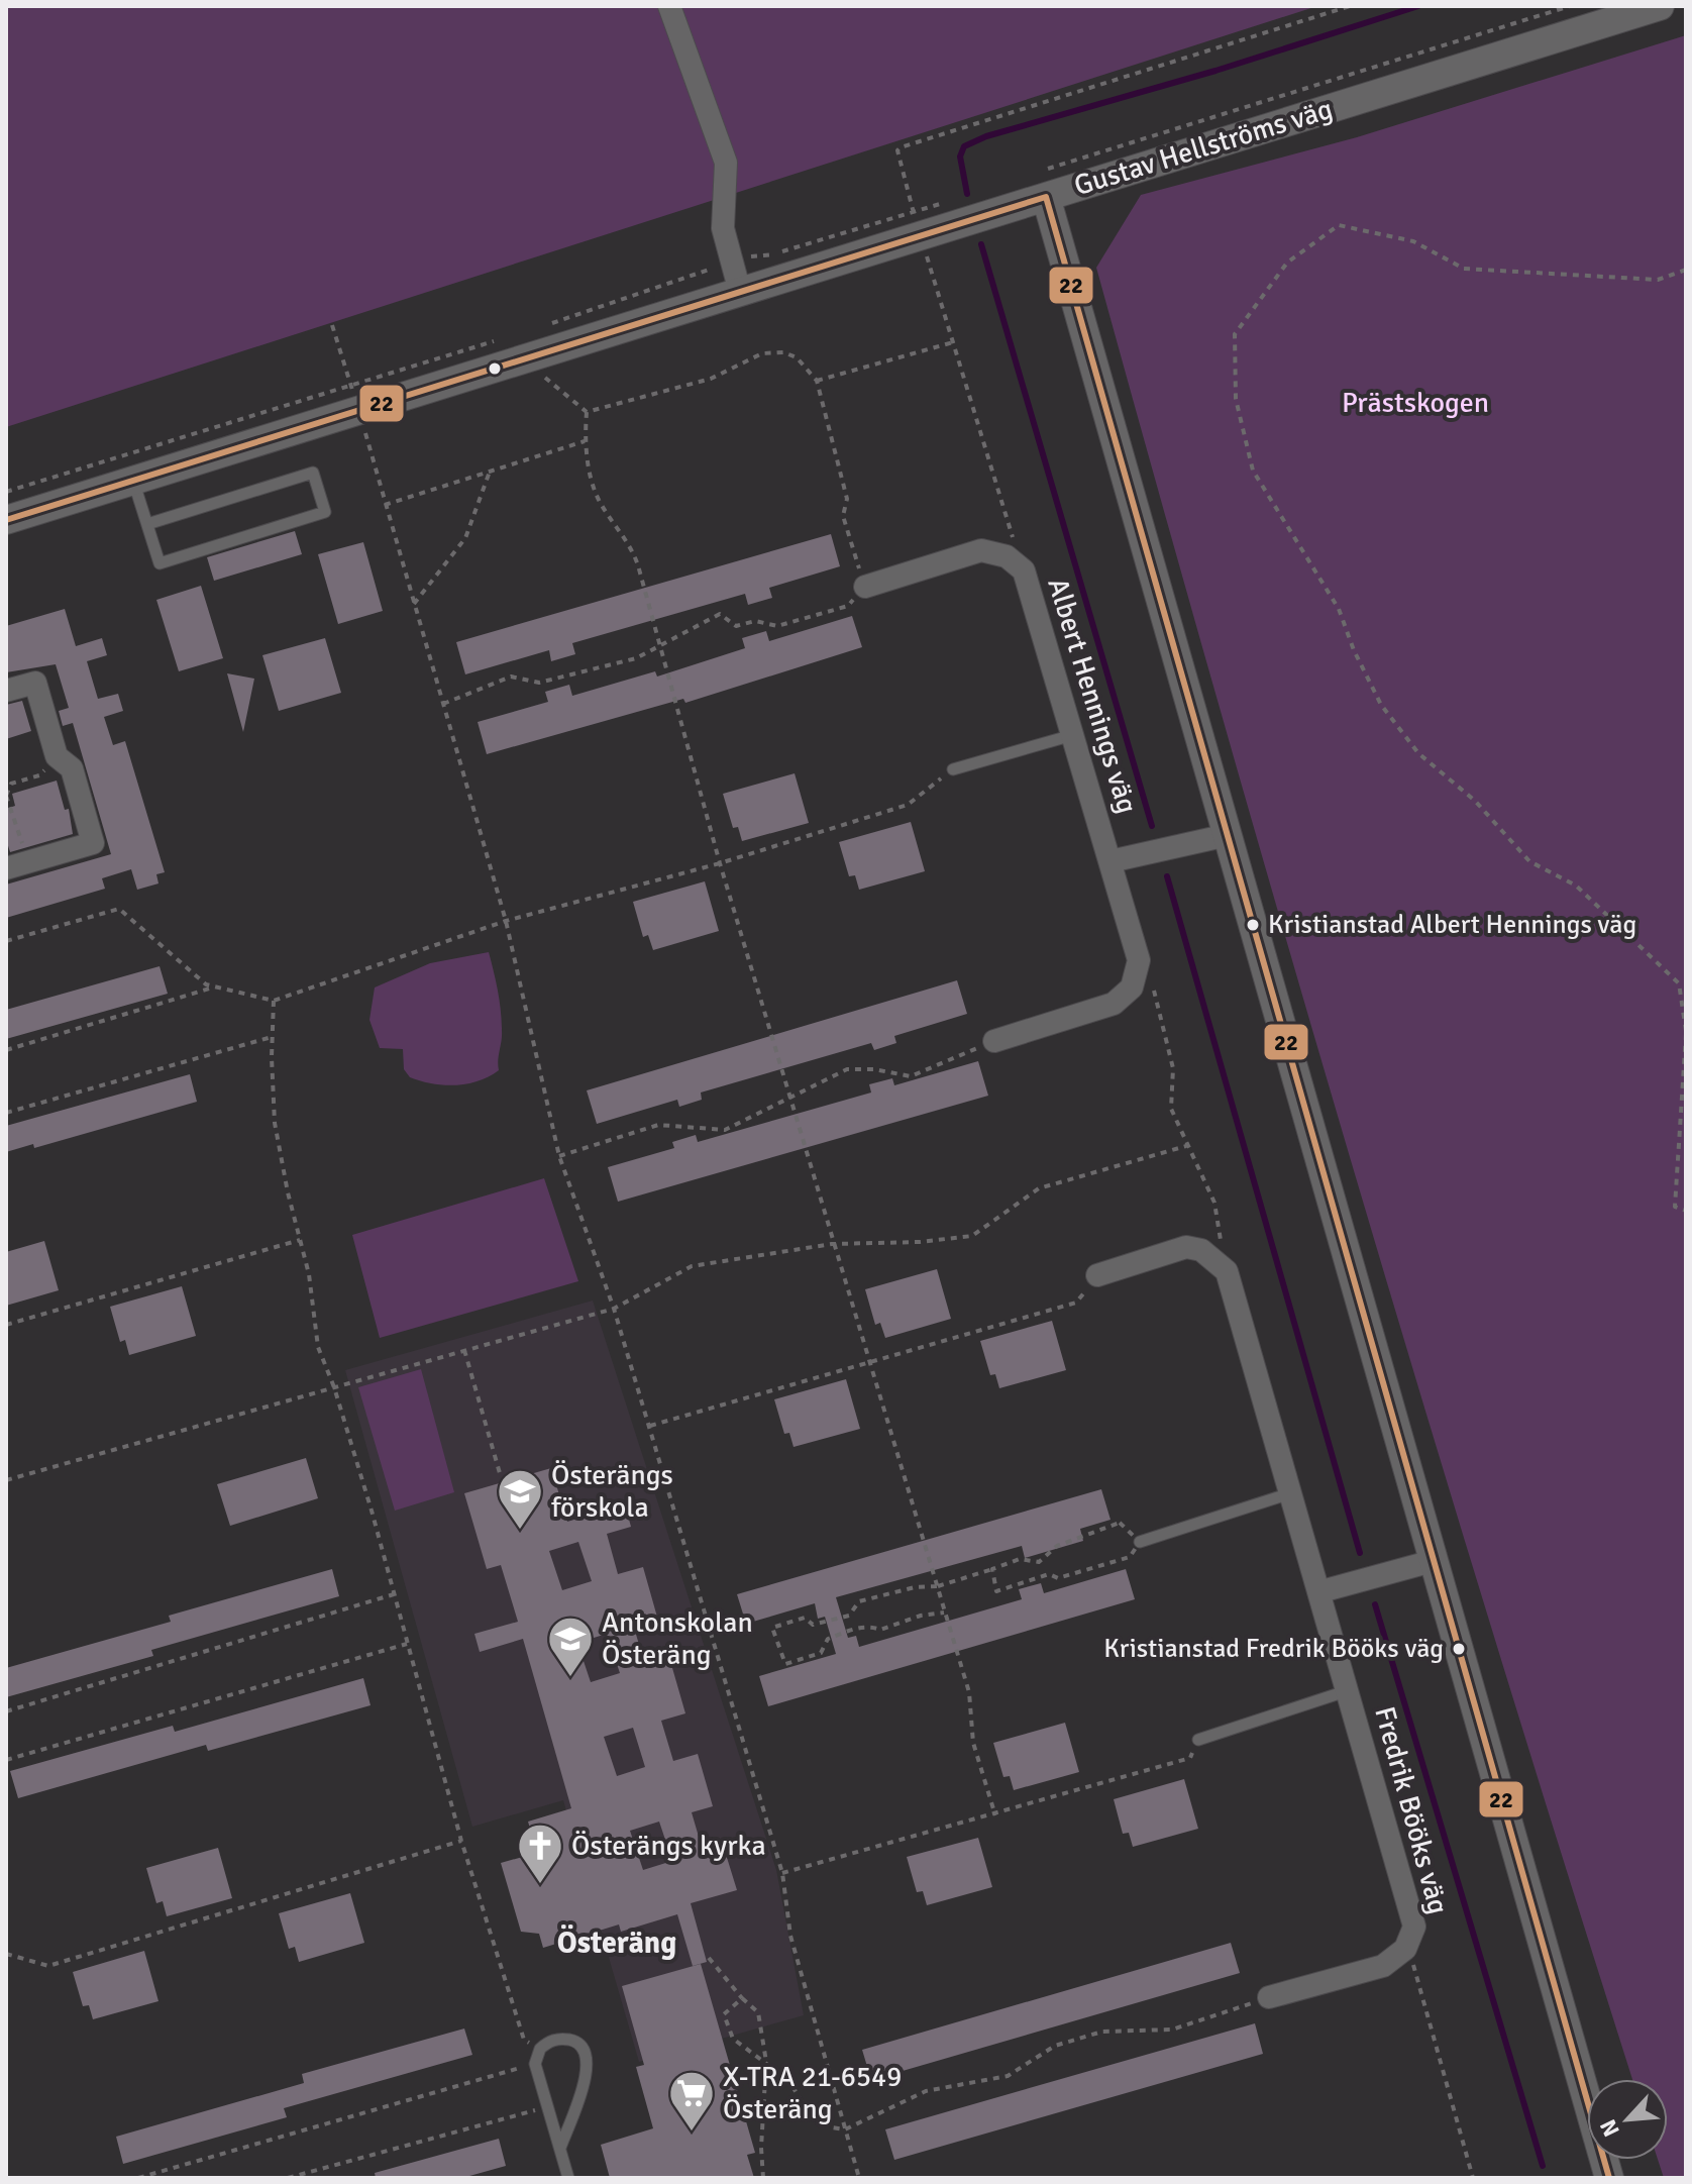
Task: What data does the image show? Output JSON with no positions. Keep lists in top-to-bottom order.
{
  "streets": {
    "street": ["Gustav Hellströms väg", "Albert Hennings väg", "Fredrik Bööks väg"]
  },
  "districts": ["Österäng"],
  "parks": ["Prästskogen"],
  "places": {
    "other": ["Kristianstad Albert Hennings väg", "Kristianstad Fredrik Bööks väg"],
    "school or university": ["Österängs förskola", "Antonskolan Österäng"],
    "church": ["Österängs kyrka"],
    "supermarket": ["X-TRA 21-6549 Österäng"]
  },
  "lines": ["transit line 22"],
  "north": "bottom left"
}
